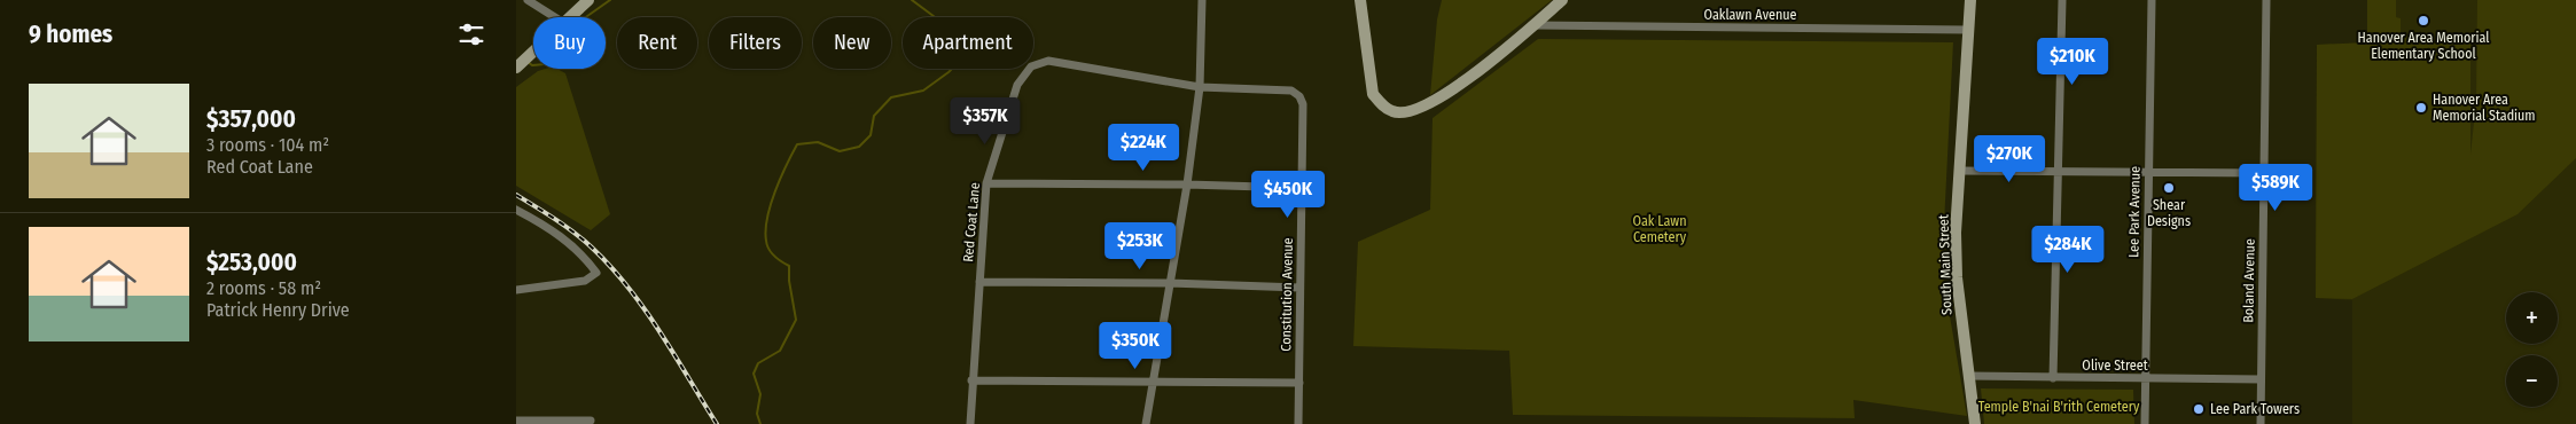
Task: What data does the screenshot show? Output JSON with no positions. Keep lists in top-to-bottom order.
{
  "streets": {
    "street": [
      "Oaklawn Avenue",
      "Lee Park Avenue",
      "Red Coat Lane",
      "South Main Street",
      "Boland Avenue",
      "Constitution Avenue",
      "Olive Street"
    ]
  },
  "crossings": [
    ["Oaklawn Avenue", "South Main Street"],
    ["Lee Park Avenue", "Olive Street"],
    ["Red Coat Lane", "Constitution Avenue"],
    ["South Main Street", "Olive Street"],
    ["Boland Avenue", "Olive Street"]
  ],
  "parks": ["Oak Lawn Cemetery", "Temple B'nai B'rith Cemetery"],
  "places": [
    "Hanover Area Memorial Elementary School",
    "Hanover Area Memorial Stadium",
    "Shear Designs",
    "Lee Park Towers"
  ],
  "page": {
    "heading": "9 homes",
    "chip": [
      "Buy",
      "Rent",
      "Filters",
      "New",
      "Apartment"
    ],
    "price": [
      "$210K",
      "$357K",
      "$224K",
      "$270K",
      "$589K",
      "$450K",
      "$253K",
      "$284K",
      "$350K"
    ],
    "list": [
      {
        "name": "$357,000",
        "note": "3 rooms · 104 m² · Red Coat Lane"
      },
      {
        "name": "$253,000",
        "note": "2 rooms · 58 m² · Patrick Henry Drive"
      }
    ],
    "map_buttons": ["+", "−"]
  }
}
